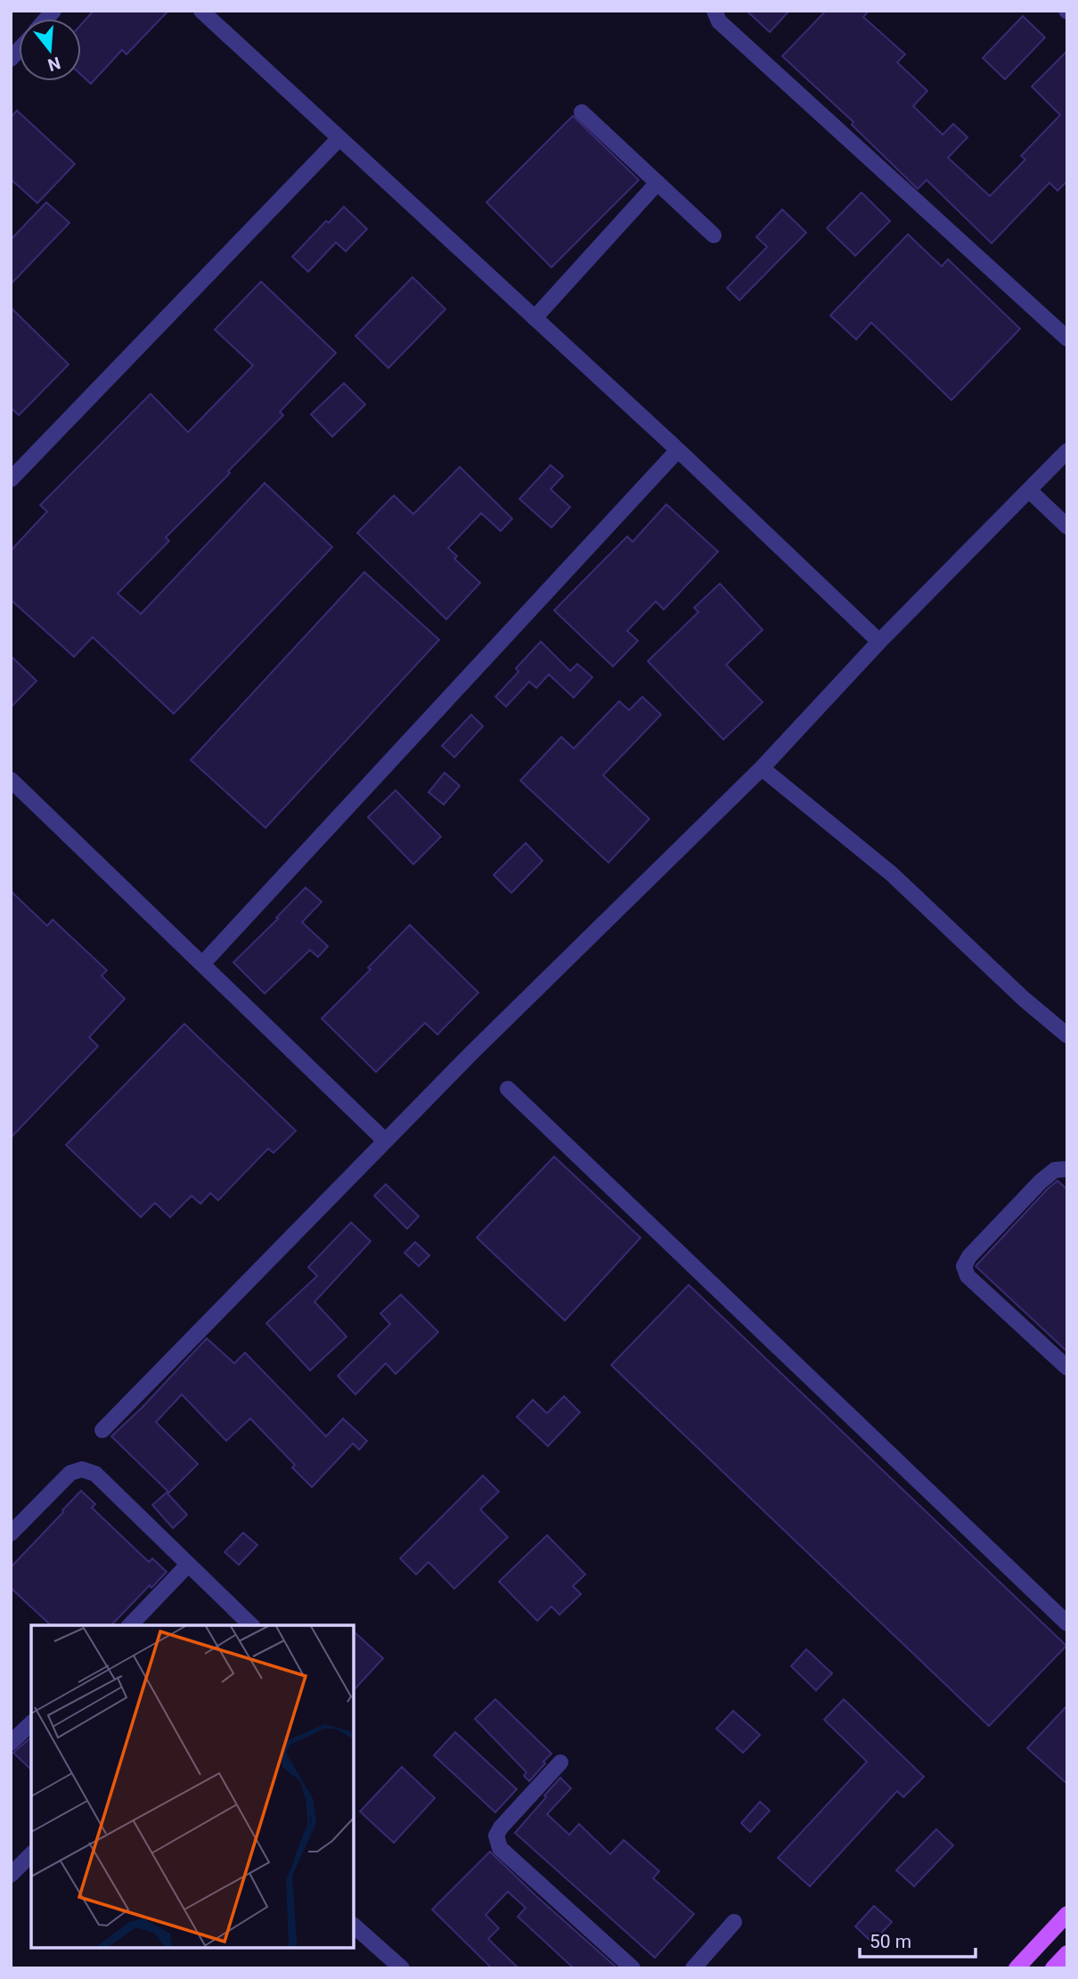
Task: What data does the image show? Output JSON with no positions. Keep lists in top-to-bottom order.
{
  "scale_bar": "50 m",
  "north": "bottom"
}
